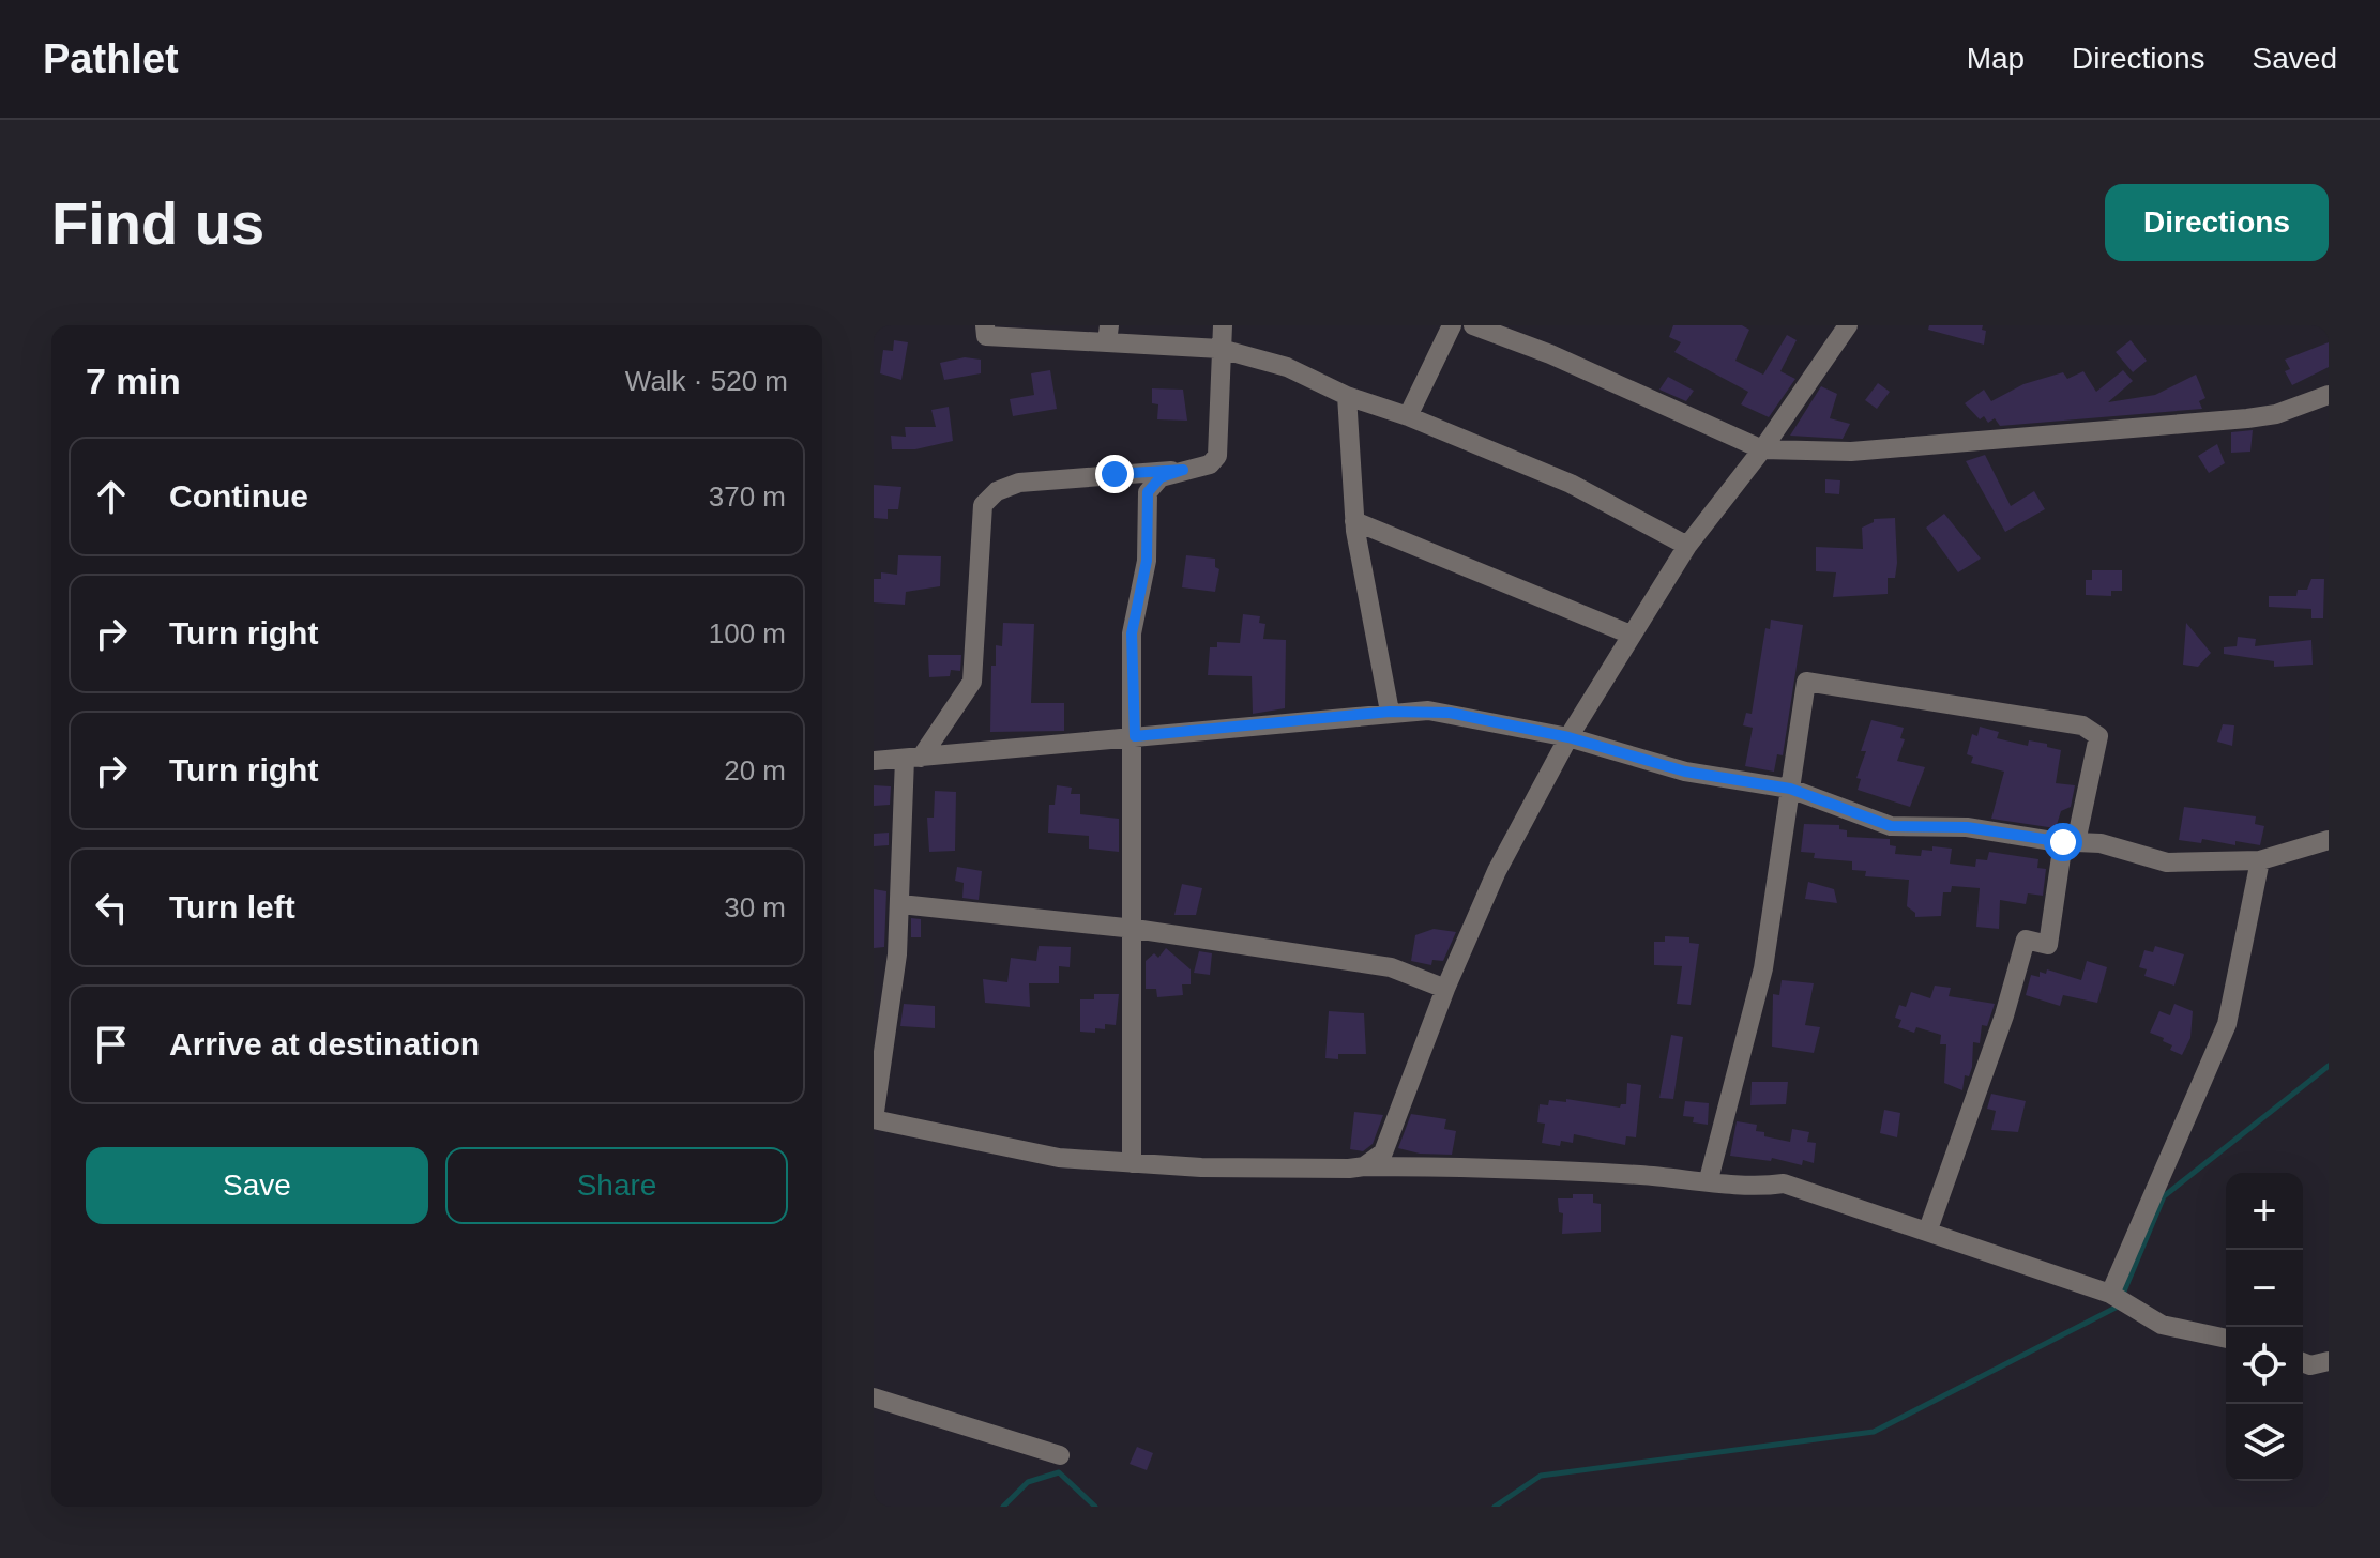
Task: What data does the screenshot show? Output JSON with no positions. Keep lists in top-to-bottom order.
{
  "page": {
    "header": "Pathlet",
    "nav": ["Map", "Directions", "Saved"],
    "buttons": [
      "Directions",
      ["Save", "Share"]
    ],
    "title": "Find us",
    "heading": ["7 min", "Walk · 520 m"],
    "list": [
      ["Continue", "370 m"],
      ["Turn right", "100 m"],
      ["Turn right", "20 m"],
      ["Turn left", "30 m"],
      "Arrive at destination"
    ],
    "map_buttons": ["+", "−"]
  }
}
